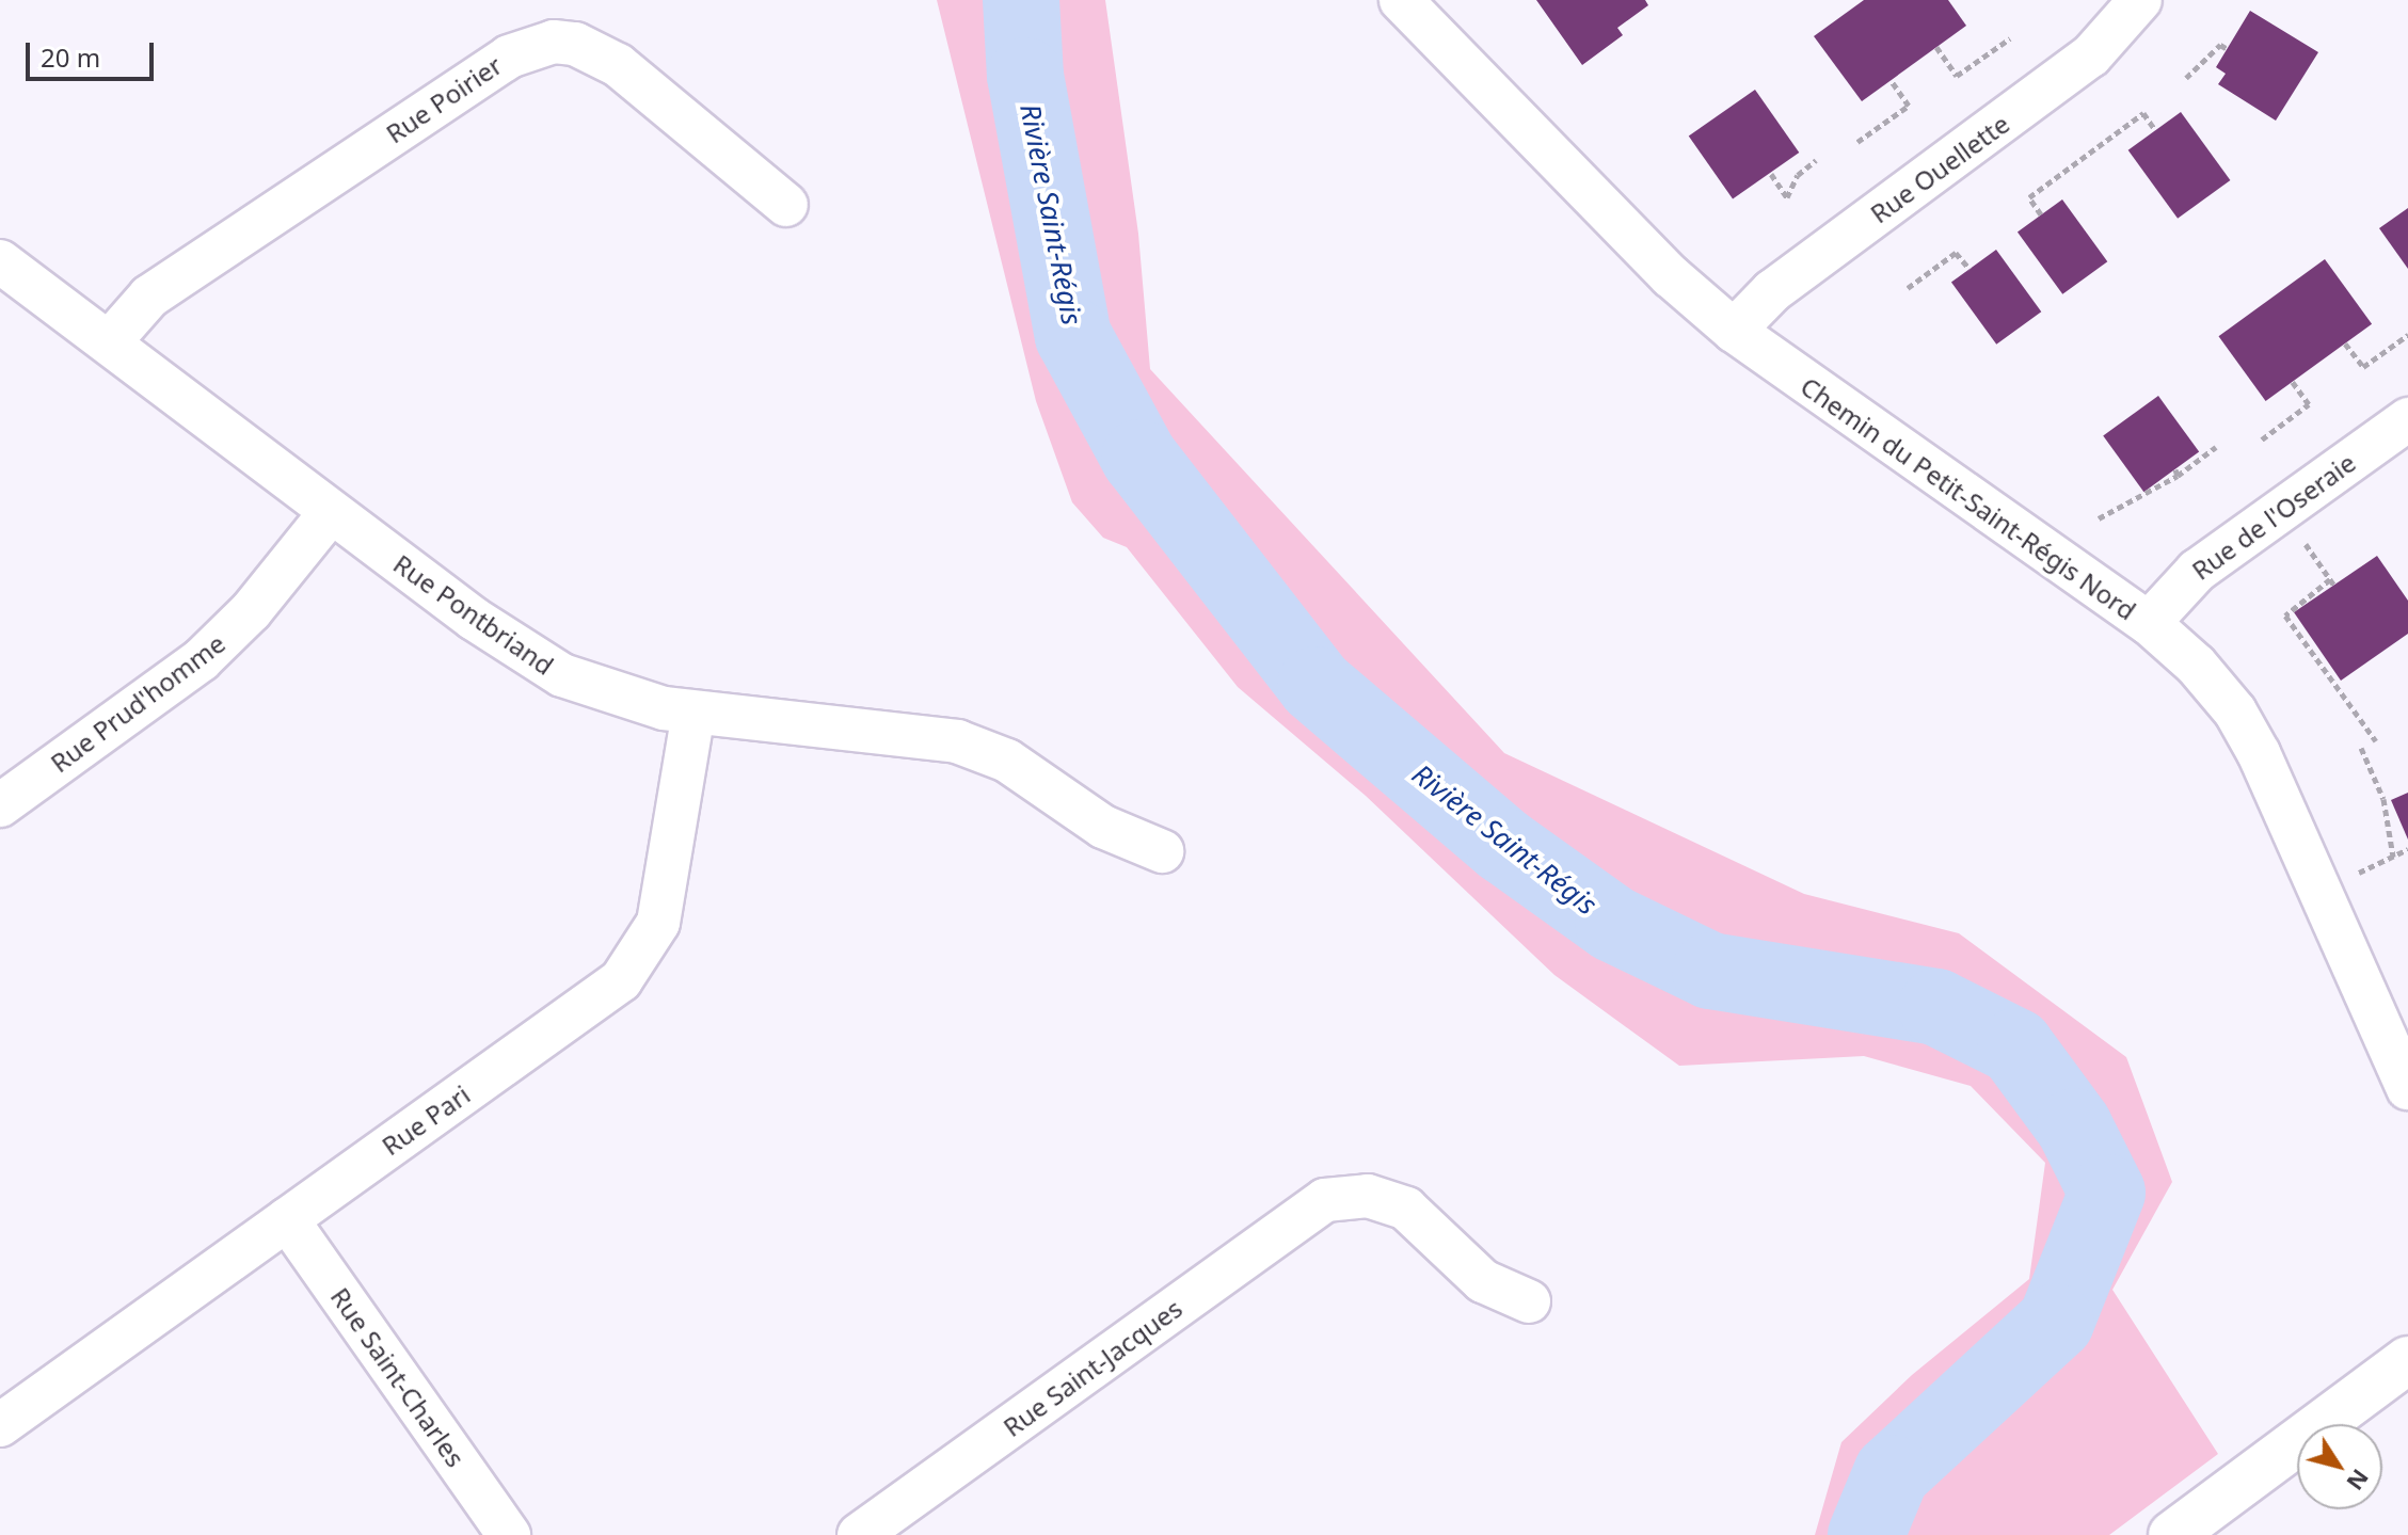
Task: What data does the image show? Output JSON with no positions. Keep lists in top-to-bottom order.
{
  "streets": {
    "street": [
      "Rue Poirier",
      "Rue Ouellette",
      "Chemin du Petit-Saint-Régis Nord",
      "Rue de l'Oseraie",
      "Rue Pontbriand",
      "Rue Prud'homme",
      "Rue Pari",
      "Rue Saint-Jacques",
      "Rue Saint-Charles"
    ]
  },
  "crossings": [
    ["Rue Poirier", "Rue Pontbriand"],
    ["Rue Ouellette", "Chemin du Petit-Saint-Régis Nord"],
    ["Chemin du Petit-Saint-Régis Nord", "Rue de l'Oseraie"],
    ["Rue Pontbriand", "Rue Prud'homme"],
    ["Rue Pontbriand", "Rue Pari"],
    ["Rue Pari", "Rue Saint-Charles"]
  ],
  "water": ["Rivière Saint-Régis"],
  "scale_bar": "20 m",
  "north": "bottom right"
}
